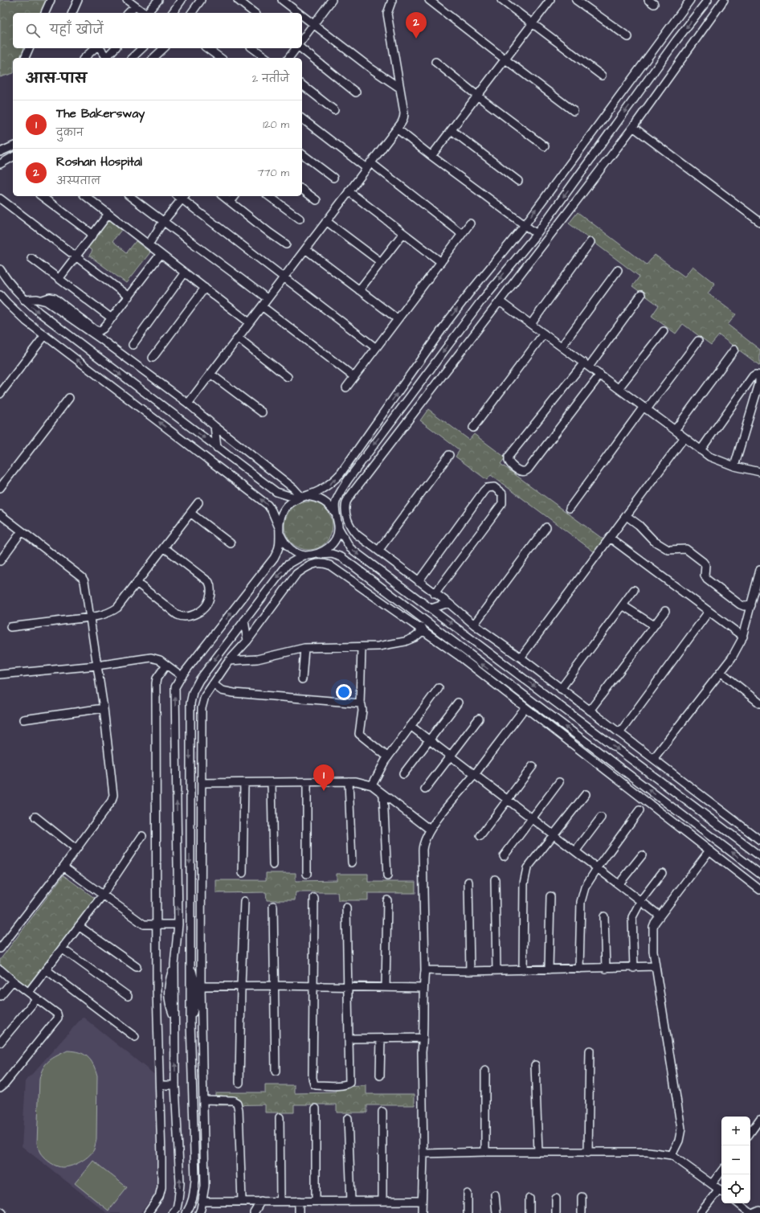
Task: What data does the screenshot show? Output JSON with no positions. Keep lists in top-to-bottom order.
{
  "page": {
    "pins": ["2", "1"],
    "search": "यहाँ खोजें",
    "heading": ["आस-पास", "2 नतीजे"],
    "list": [
      {
        "mark": "1",
        "name": "The Bakersway",
        "note": "दुकान",
        "value": "120 m"
      },
      {
        "mark": "2",
        "name": "Roshan Hospital",
        "note": "अस्पताल",
        "value": "770 m"
      }
    ],
    "map_buttons": ["+", "−"]
  }
}
